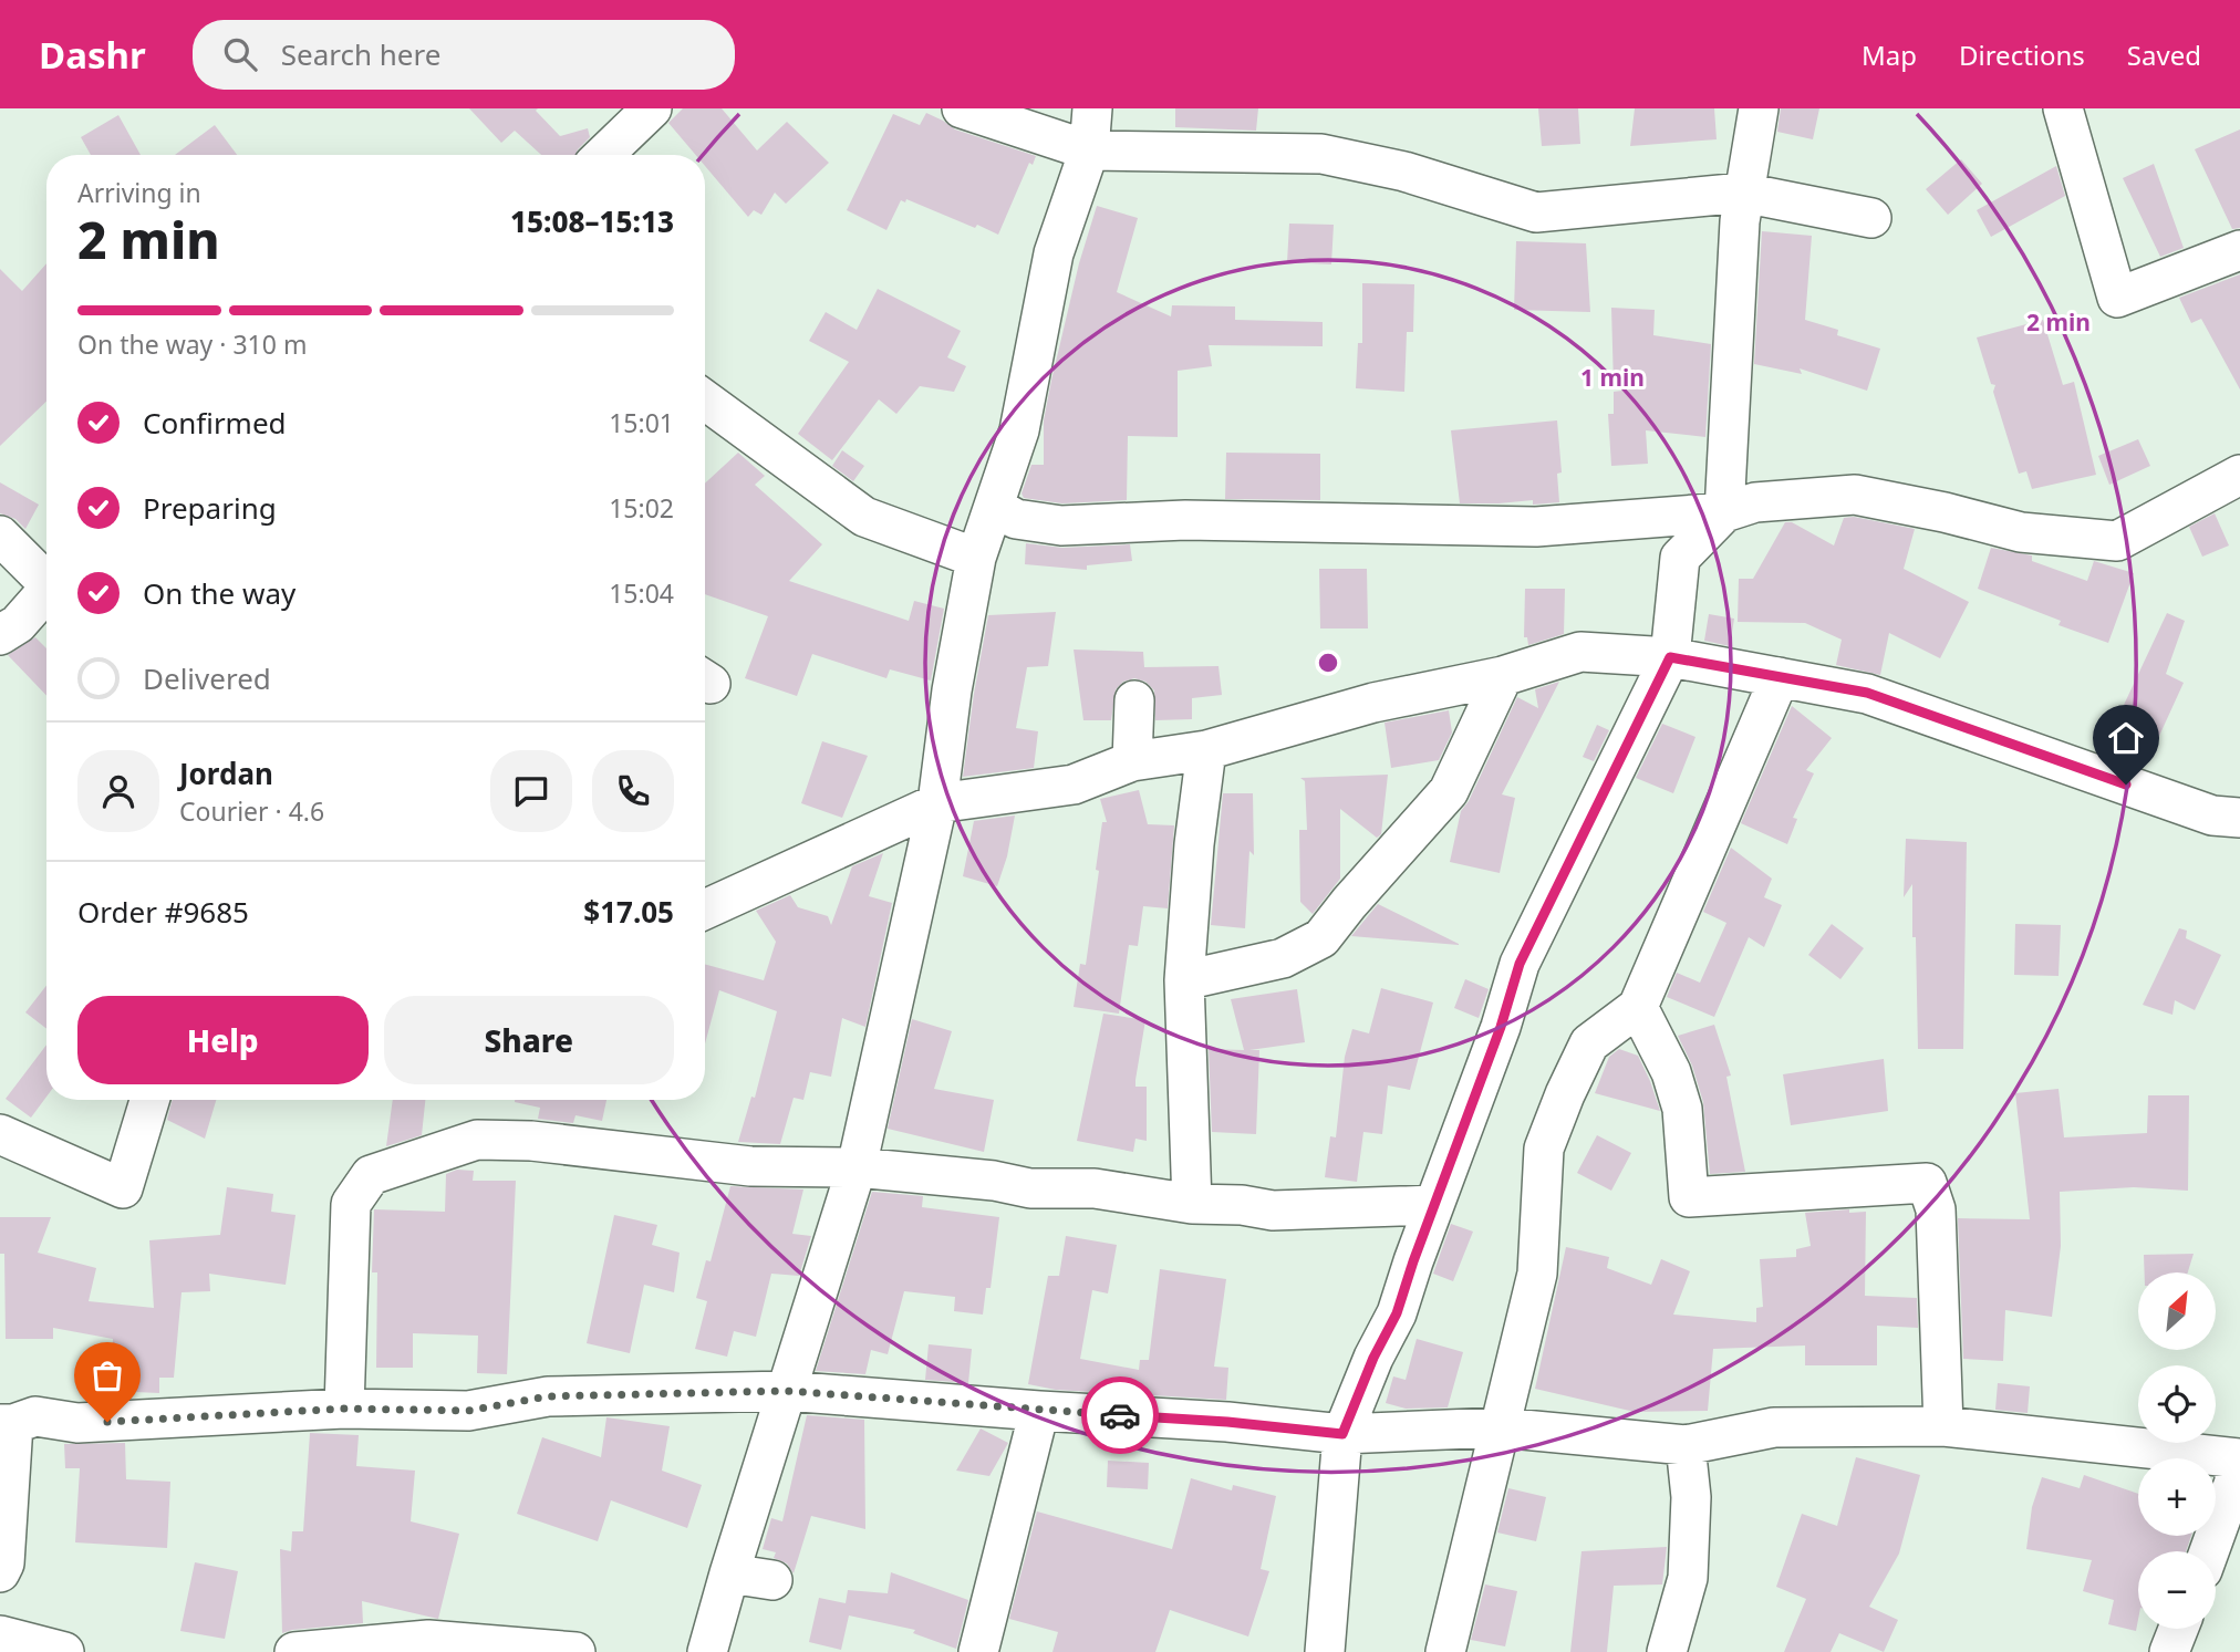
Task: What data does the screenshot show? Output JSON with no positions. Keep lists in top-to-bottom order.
{
  "north": "top right",
  "page": {
    "header": "Dashr",
    "search": "Search here",
    "nav": ["Map", "Directions", "Saved"],
    "heading": ["2 min", "Arriving in", "15:08–15:13"],
    "panel": [
      "Jordan",
      "Courier · 4.6",
      "Order #9685",
      "$17.05"
    ],
    "bar": "On the way · 310 m",
    "list": [
      ["Confirmed", "15:01"],
      ["Preparing", "15:02"],
      ["On the way", "15:04"],
      "Delivered"
    ],
    "buttons": ["Help", "Share"],
    "map_buttons": ["+", "−"]
  },
  "rings": ["2 min", "1 min"]
}
